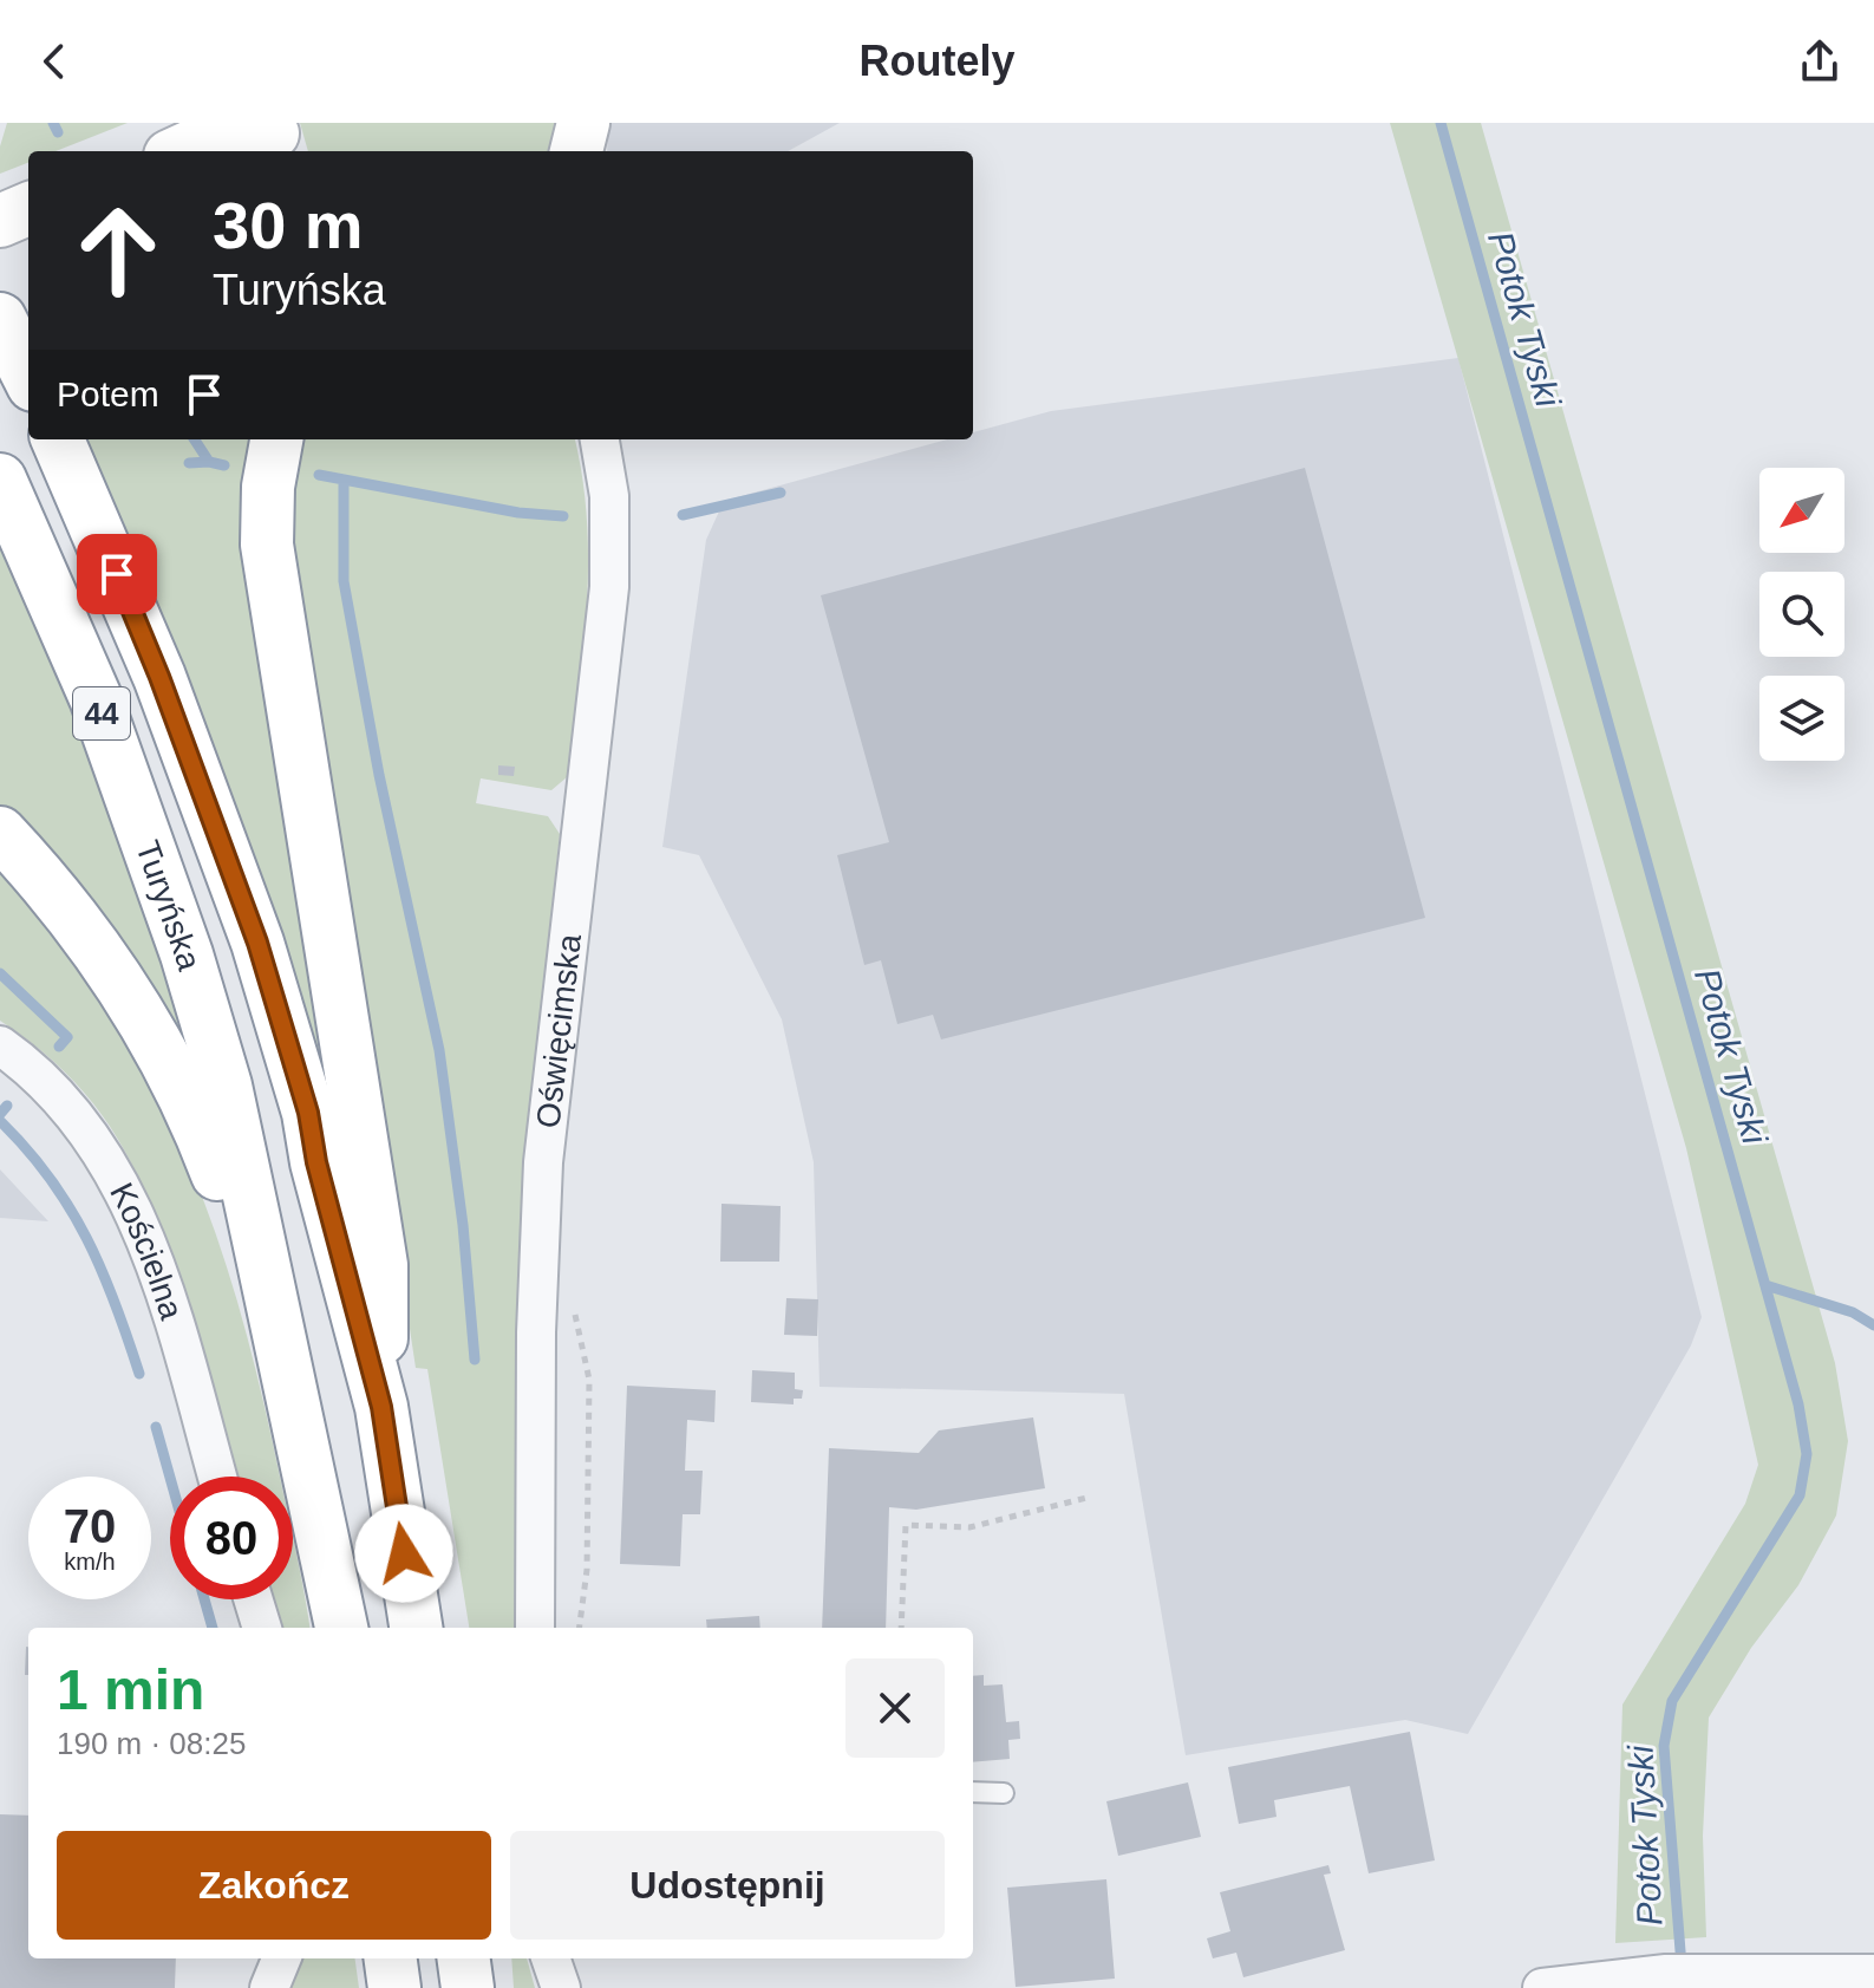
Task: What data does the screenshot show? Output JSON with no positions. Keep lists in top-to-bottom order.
{
  "streets": {
    "main road": ["44", "Turyńska"],
    "street": ["Oświęcimska", "Kościelna"]
  },
  "crossings": [
    ["44", "Turyńska"]
  ],
  "water": ["Potok Tyski"],
  "north": "bottom left",
  "page": {
    "header": "Routely",
    "turn": ["30 m", "Turyńska"],
    "then": "Potem",
    "speed": "70 km/h",
    "limit": "80",
    "heading": ["1 min", "190 m · 08:25"],
    "buttons": ["Zakończ", "Udostępnij"]
  }
}
